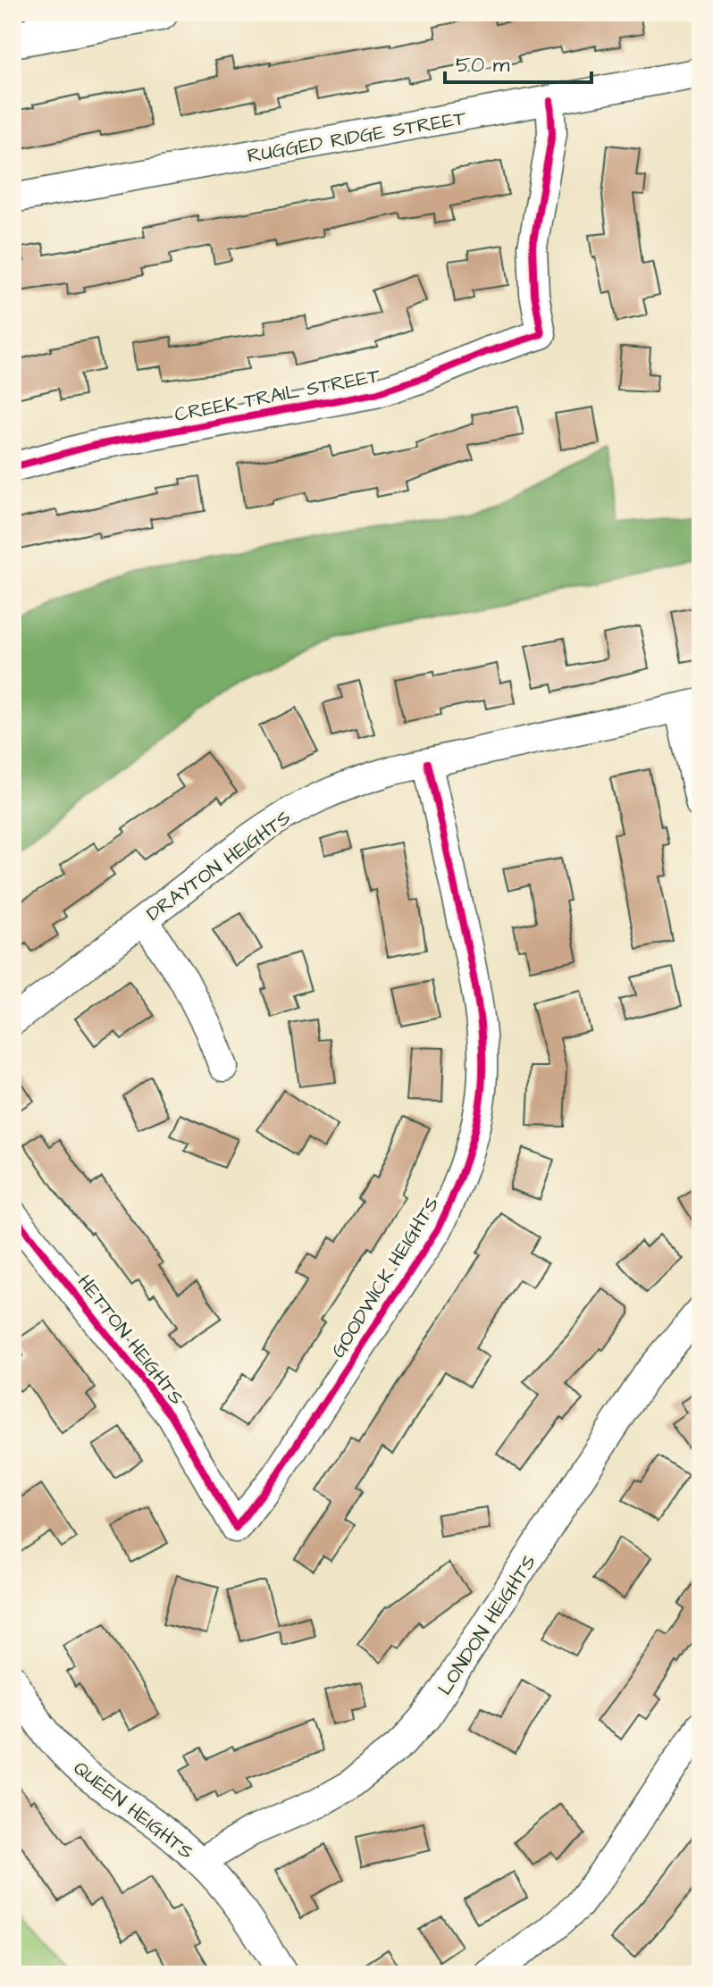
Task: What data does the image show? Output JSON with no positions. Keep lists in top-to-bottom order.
{
  "streets": {
    "street": [
      "RUGGED RIDGE STREET",
      "CREEK TRAIL STREET",
      "DRAYTON HEIGHTS",
      "GOODWICK HEIGHTS",
      "HETTON HEIGHTS",
      "LONDON HEIGHTS",
      "QUEEN HEIGHTS"
    ]
  },
  "crossings": [
    ["RUGGED RIDGE STREET", "CREEK TRAIL STREET"],
    ["DRAYTON HEIGHTS", "GOODWICK HEIGHTS"],
    ["GOODWICK HEIGHTS", "HETTON HEIGHTS"],
    ["LONDON HEIGHTS", "QUEEN HEIGHTS"]
  ],
  "scale_bar": "50 m"
}
